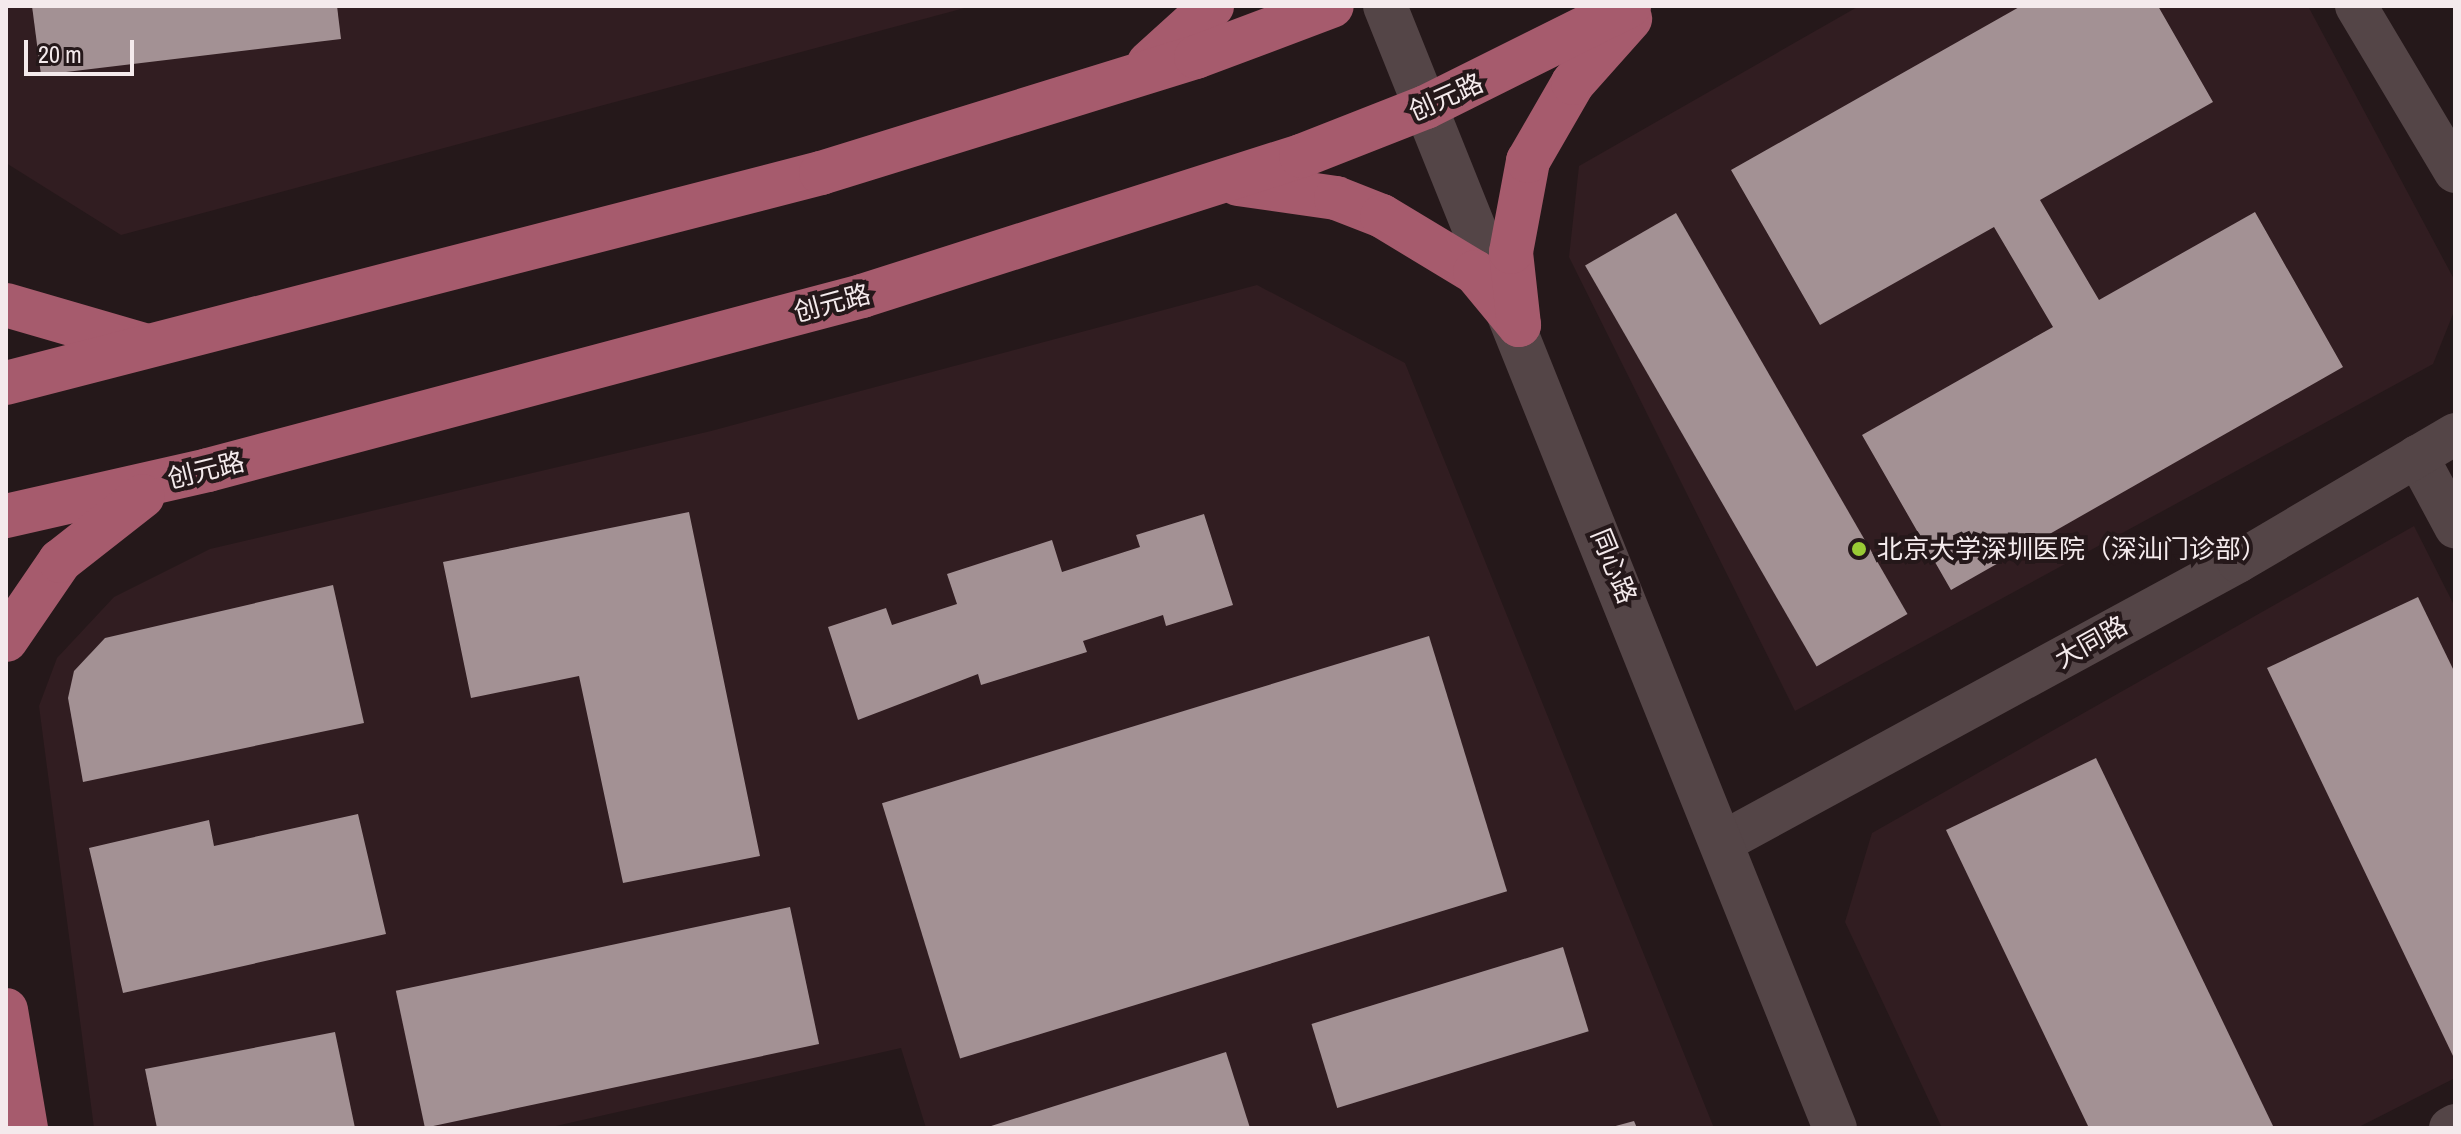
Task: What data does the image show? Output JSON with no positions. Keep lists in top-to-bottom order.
{
  "streets": {
    "main road": ["创元路"],
    "street": ["同心路", "大同路"]
  },
  "crossings": [
    ["创元路", "同心路"],
    ["同心路", "大同路"]
  ],
  "places": ["北京大学深圳医院（深汕门诊部）"],
  "scale_bar": "20 m"
}
